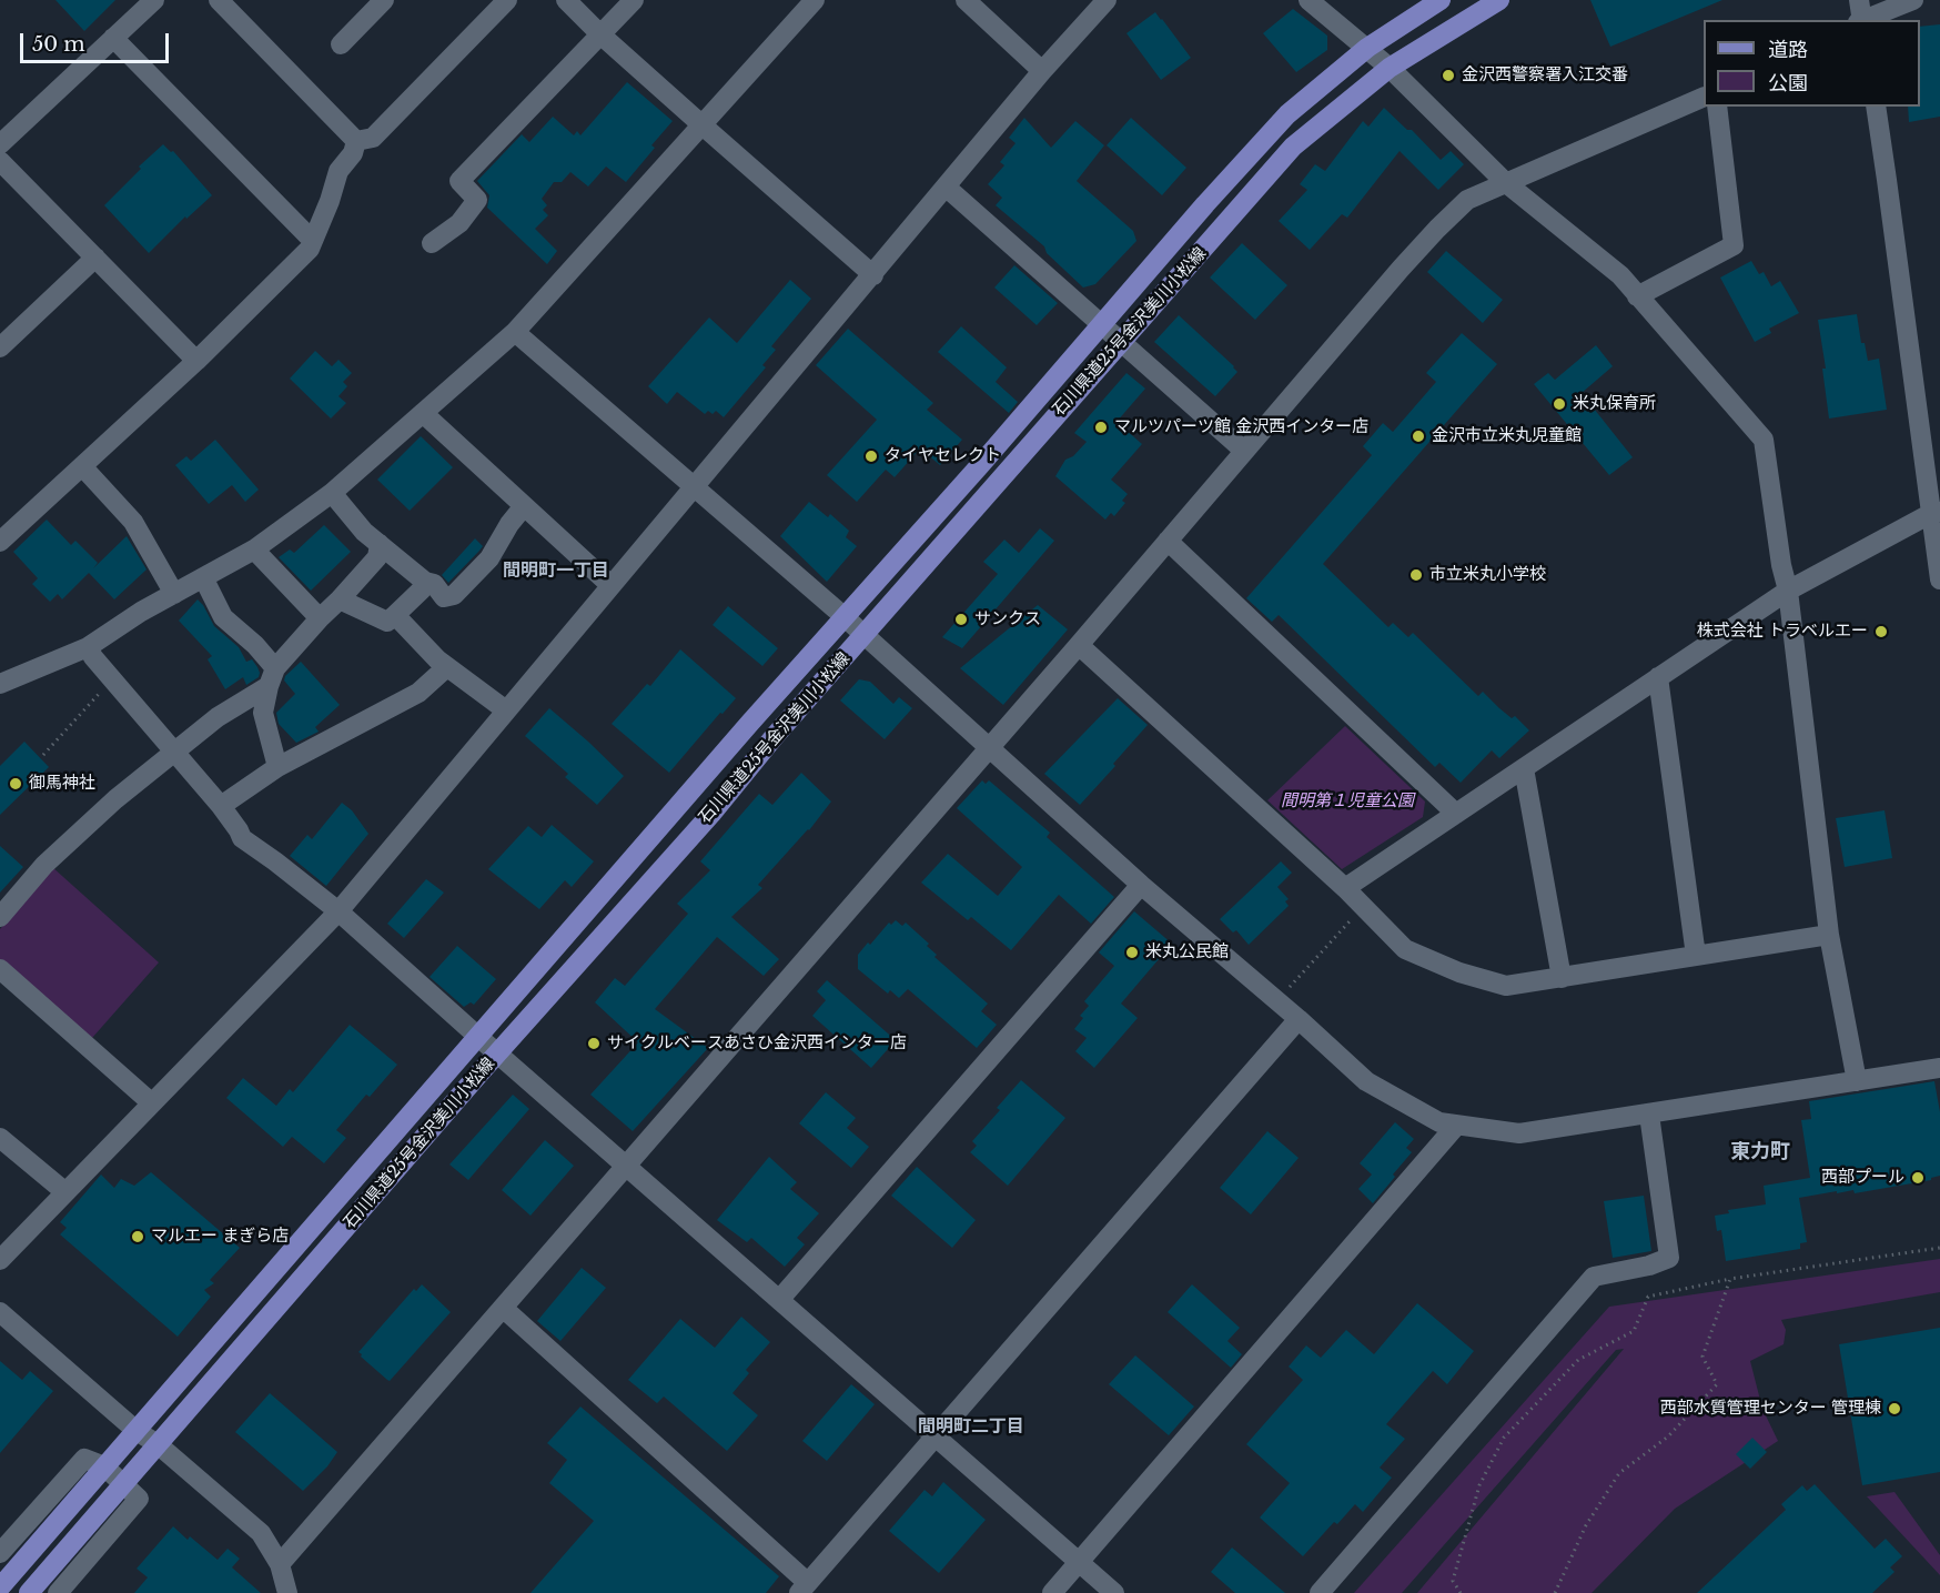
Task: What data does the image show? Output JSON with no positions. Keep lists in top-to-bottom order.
{
  "streets": {
    "main road": ["石川県道25号金沢美川小松線"]
  },
  "districts": ["間明町一丁目", "東力町", "間明町二丁目"],
  "parks": ["間明第１児童公園"],
  "places": [
    "金沢西警察署入江交番",
    "米丸保育所",
    "マルツパーツ館 金沢西インター店",
    "金沢市立米丸児童館",
    "タイヤセレクト",
    "市立米丸小学校",
    "サンクス",
    "株式会社 トラベルエー",
    "御馬神社",
    "米丸公民館",
    "サイクルベースあさひ金沢西インター店",
    "西部プール",
    "マルエー まぎら店",
    "西部水質管理センター 管理棟"
  ],
  "legend": ["道路", "公園"],
  "scale_bar": "50 m"
}
